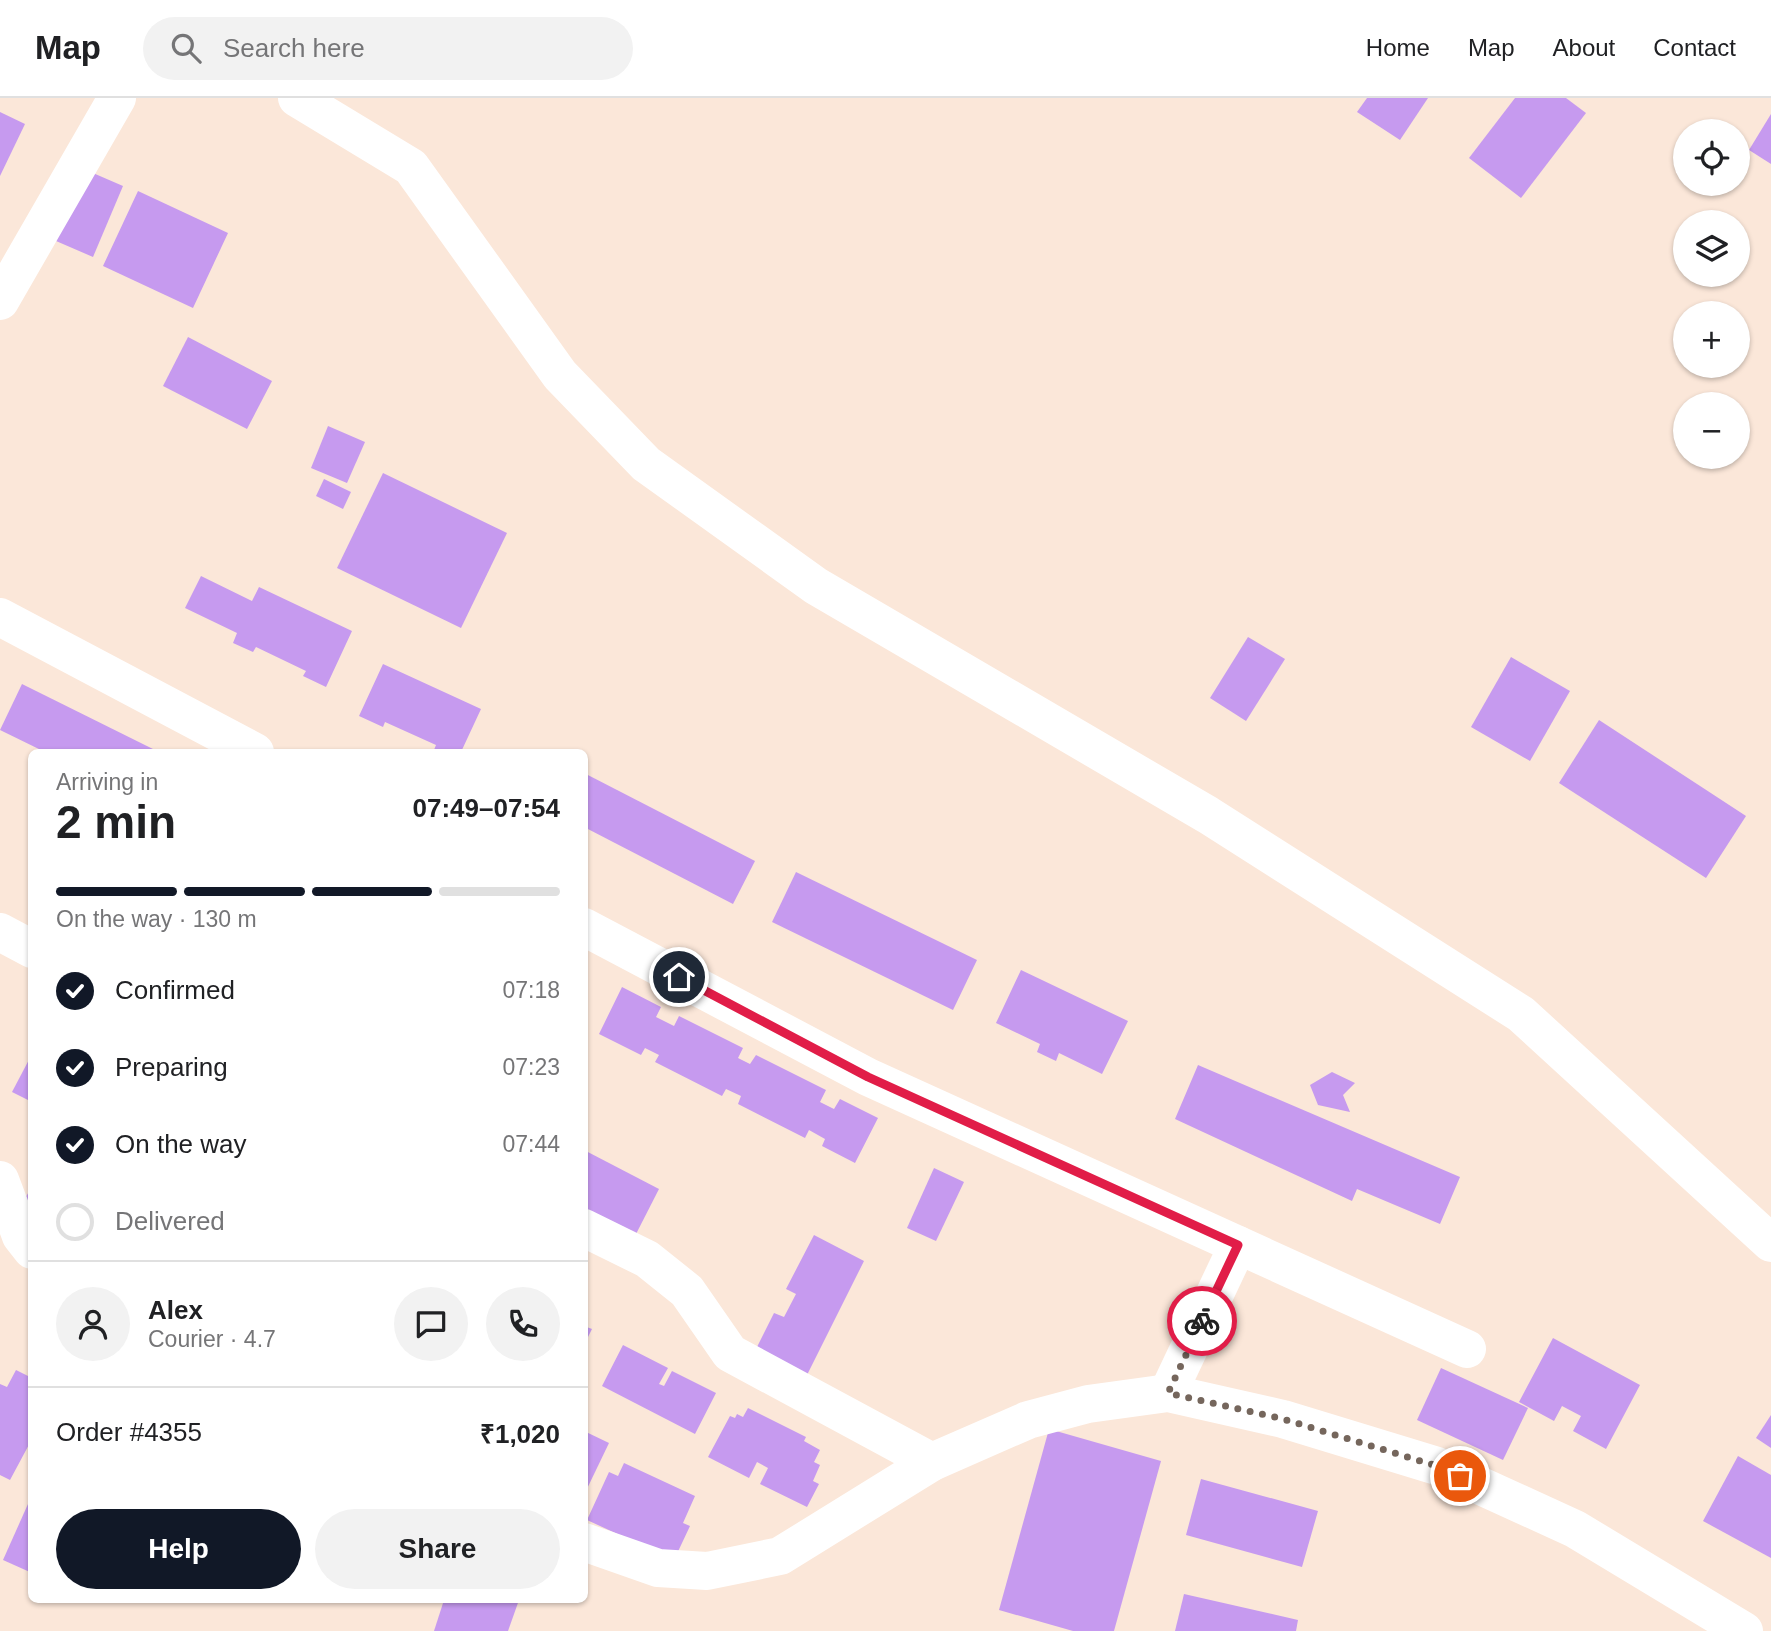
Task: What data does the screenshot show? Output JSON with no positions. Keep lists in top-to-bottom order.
{
  "page": {
    "header": "Map",
    "search": "Search here",
    "nav": [
      "Home",
      "Map",
      "About",
      "Contact"
    ],
    "map_buttons": ["+", "−"],
    "heading": ["2 min", "Arriving in", "07:49–07:54"],
    "panel": [
      "Alex",
      "Courier · 4.7",
      "Order #4355",
      "₹1,020"
    ],
    "bar": "On the way · 130 m",
    "list": [
      ["Confirmed", "07:18"],
      ["Preparing", "07:23"],
      ["On the way", "07:44"],
      "Delivered"
    ],
    "buttons": ["Help", "Share"]
  }
}
